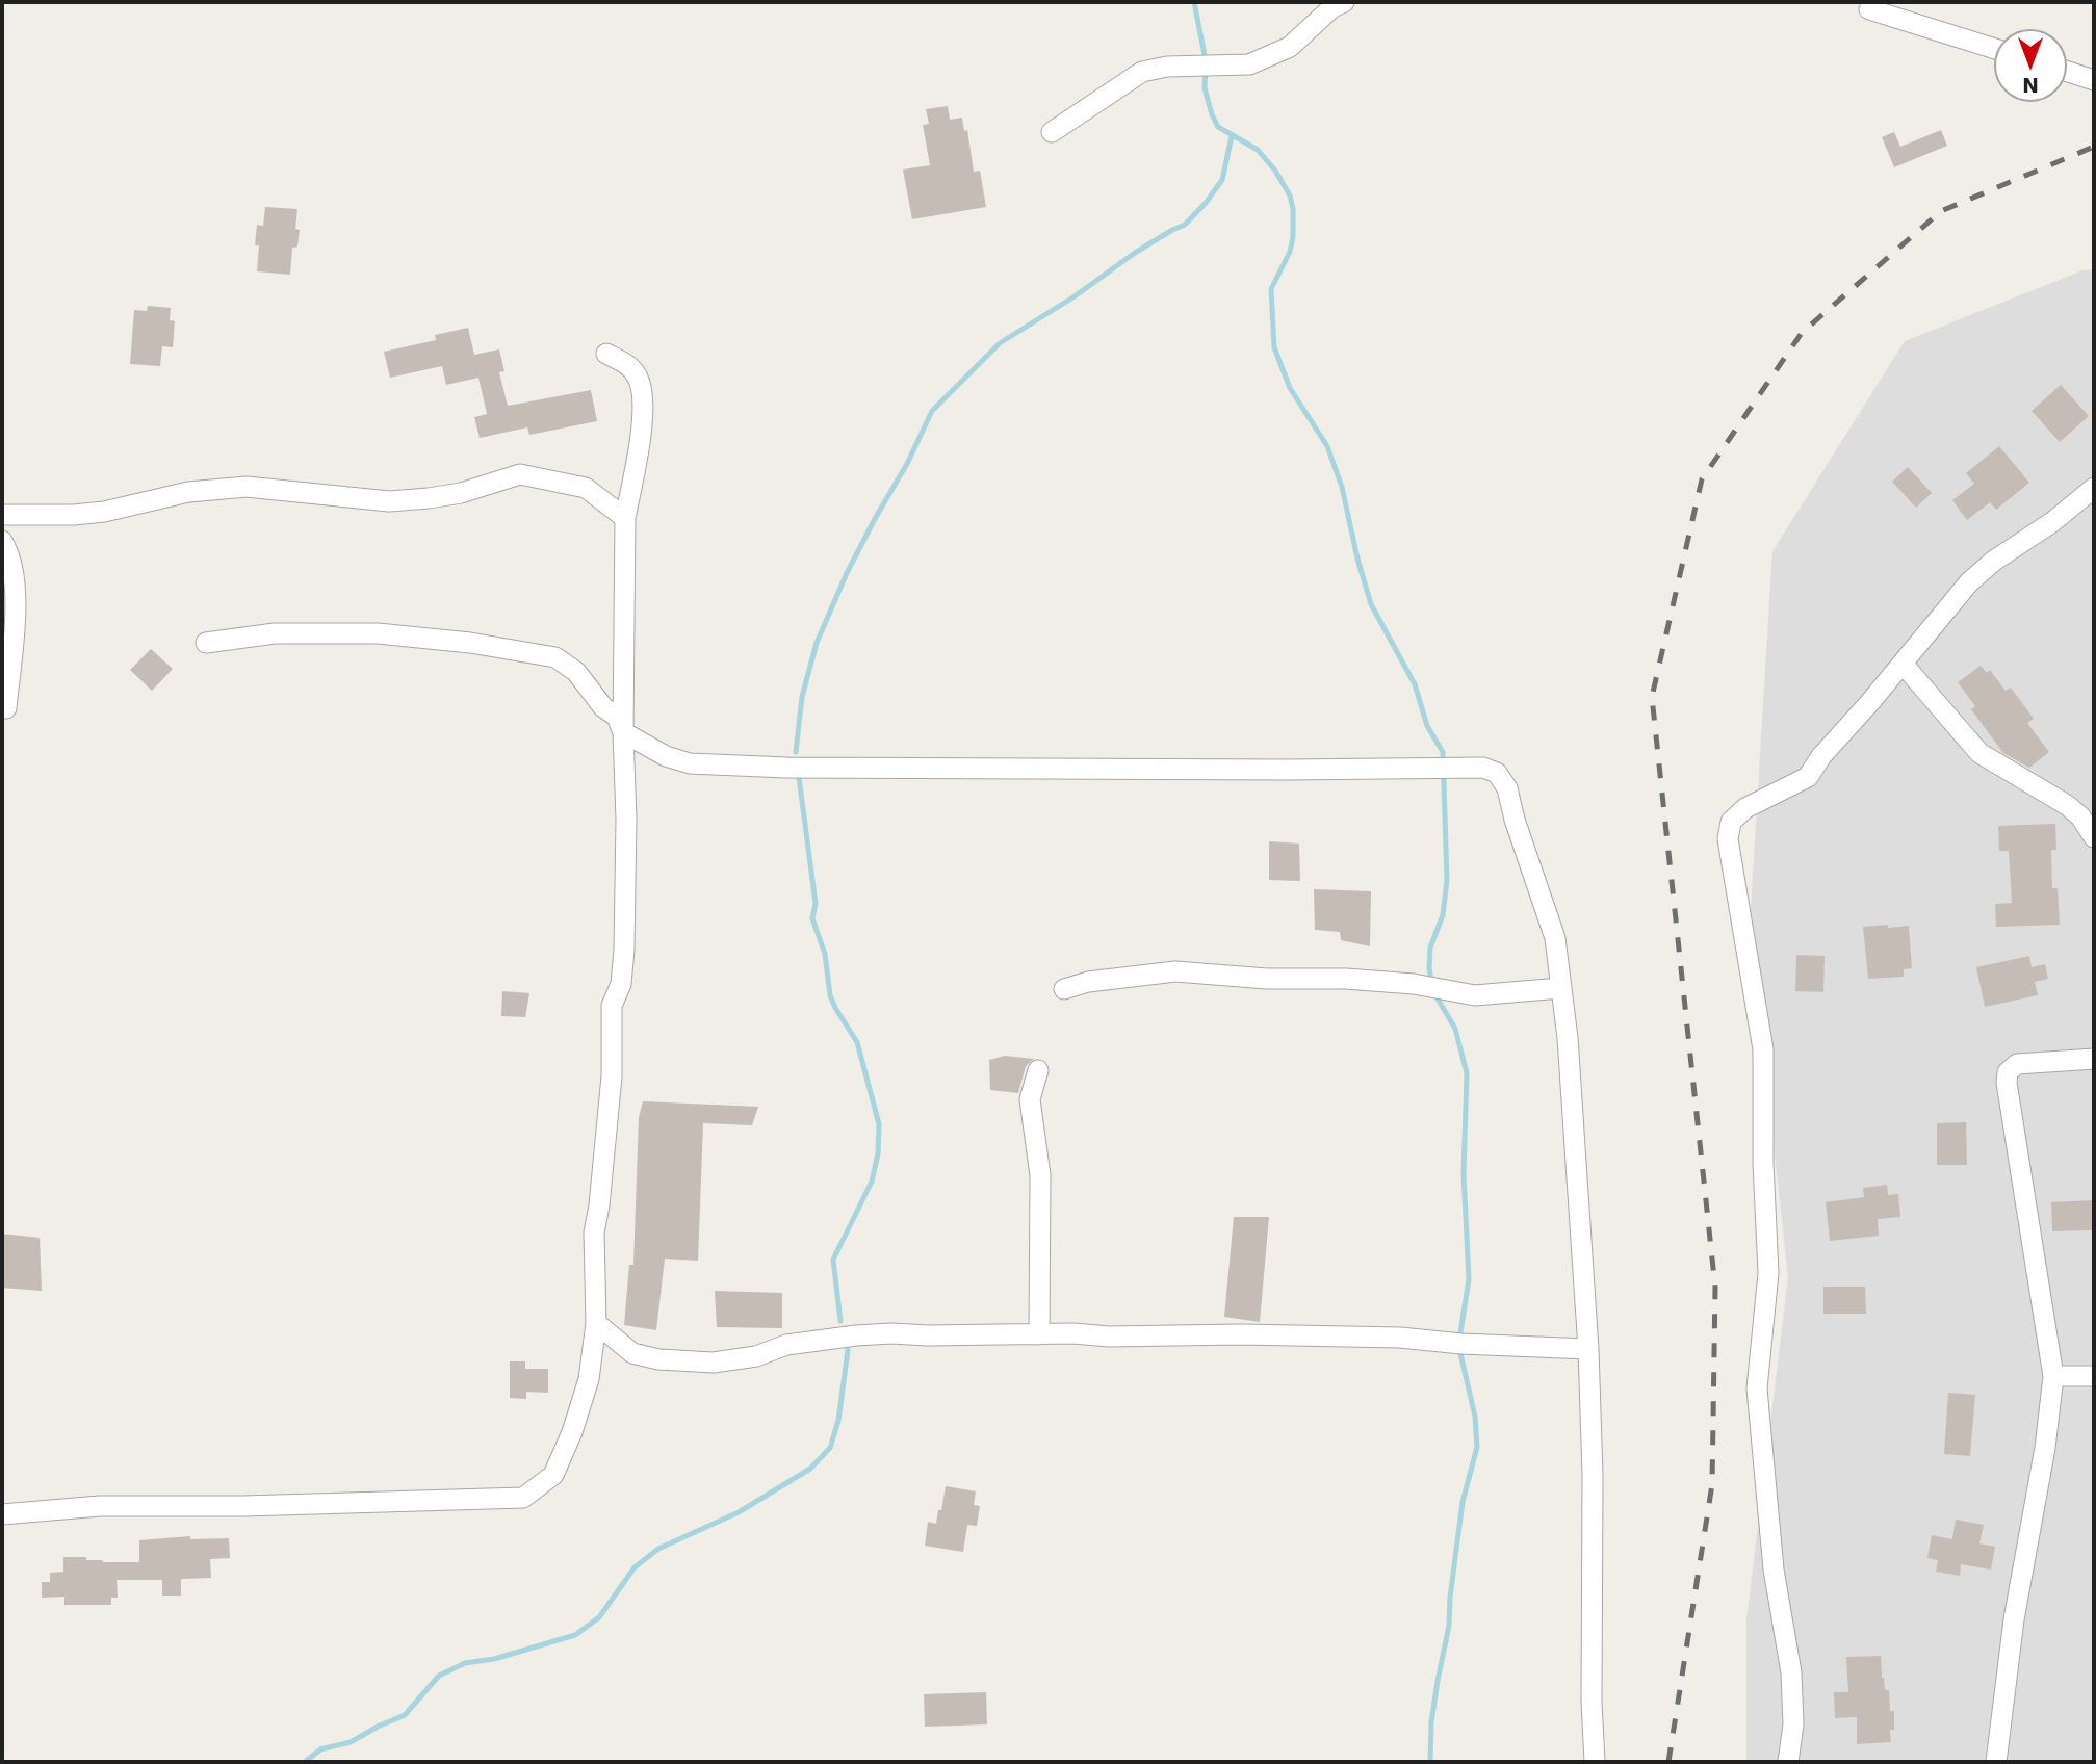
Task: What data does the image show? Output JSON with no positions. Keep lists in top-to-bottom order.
{
  "north": "bottom"
}
